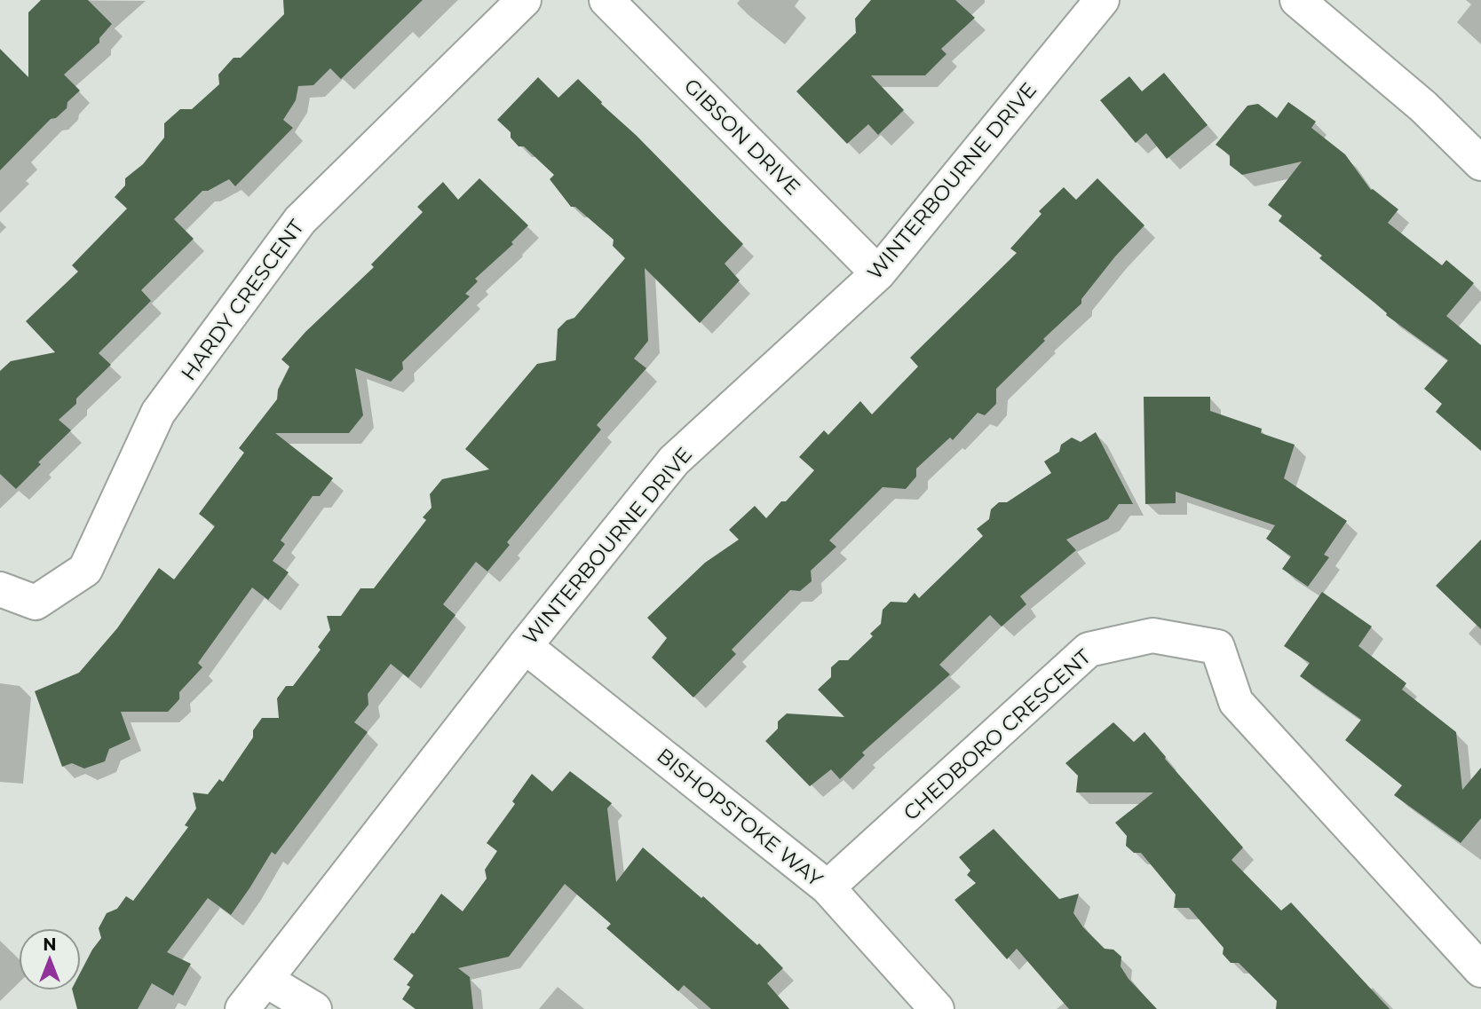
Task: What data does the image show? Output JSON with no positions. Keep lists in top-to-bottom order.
{
  "streets": {
    "street": [
      "GIBSON DRIVE",
      "WINTERBOURNE DRIVE",
      "HARDY CRESCENT",
      "CHEDBORO CRESCENT",
      "BISHOPSTOKE WAY"
    ]
  },
  "crossings": [
    ["GIBSON DRIVE", "WINTERBOURNE DRIVE"],
    ["WINTERBOURNE DRIVE", "BISHOPSTOKE WAY"],
    ["CHEDBORO CRESCENT", "BISHOPSTOKE WAY"]
  ],
  "north": "top"
}
